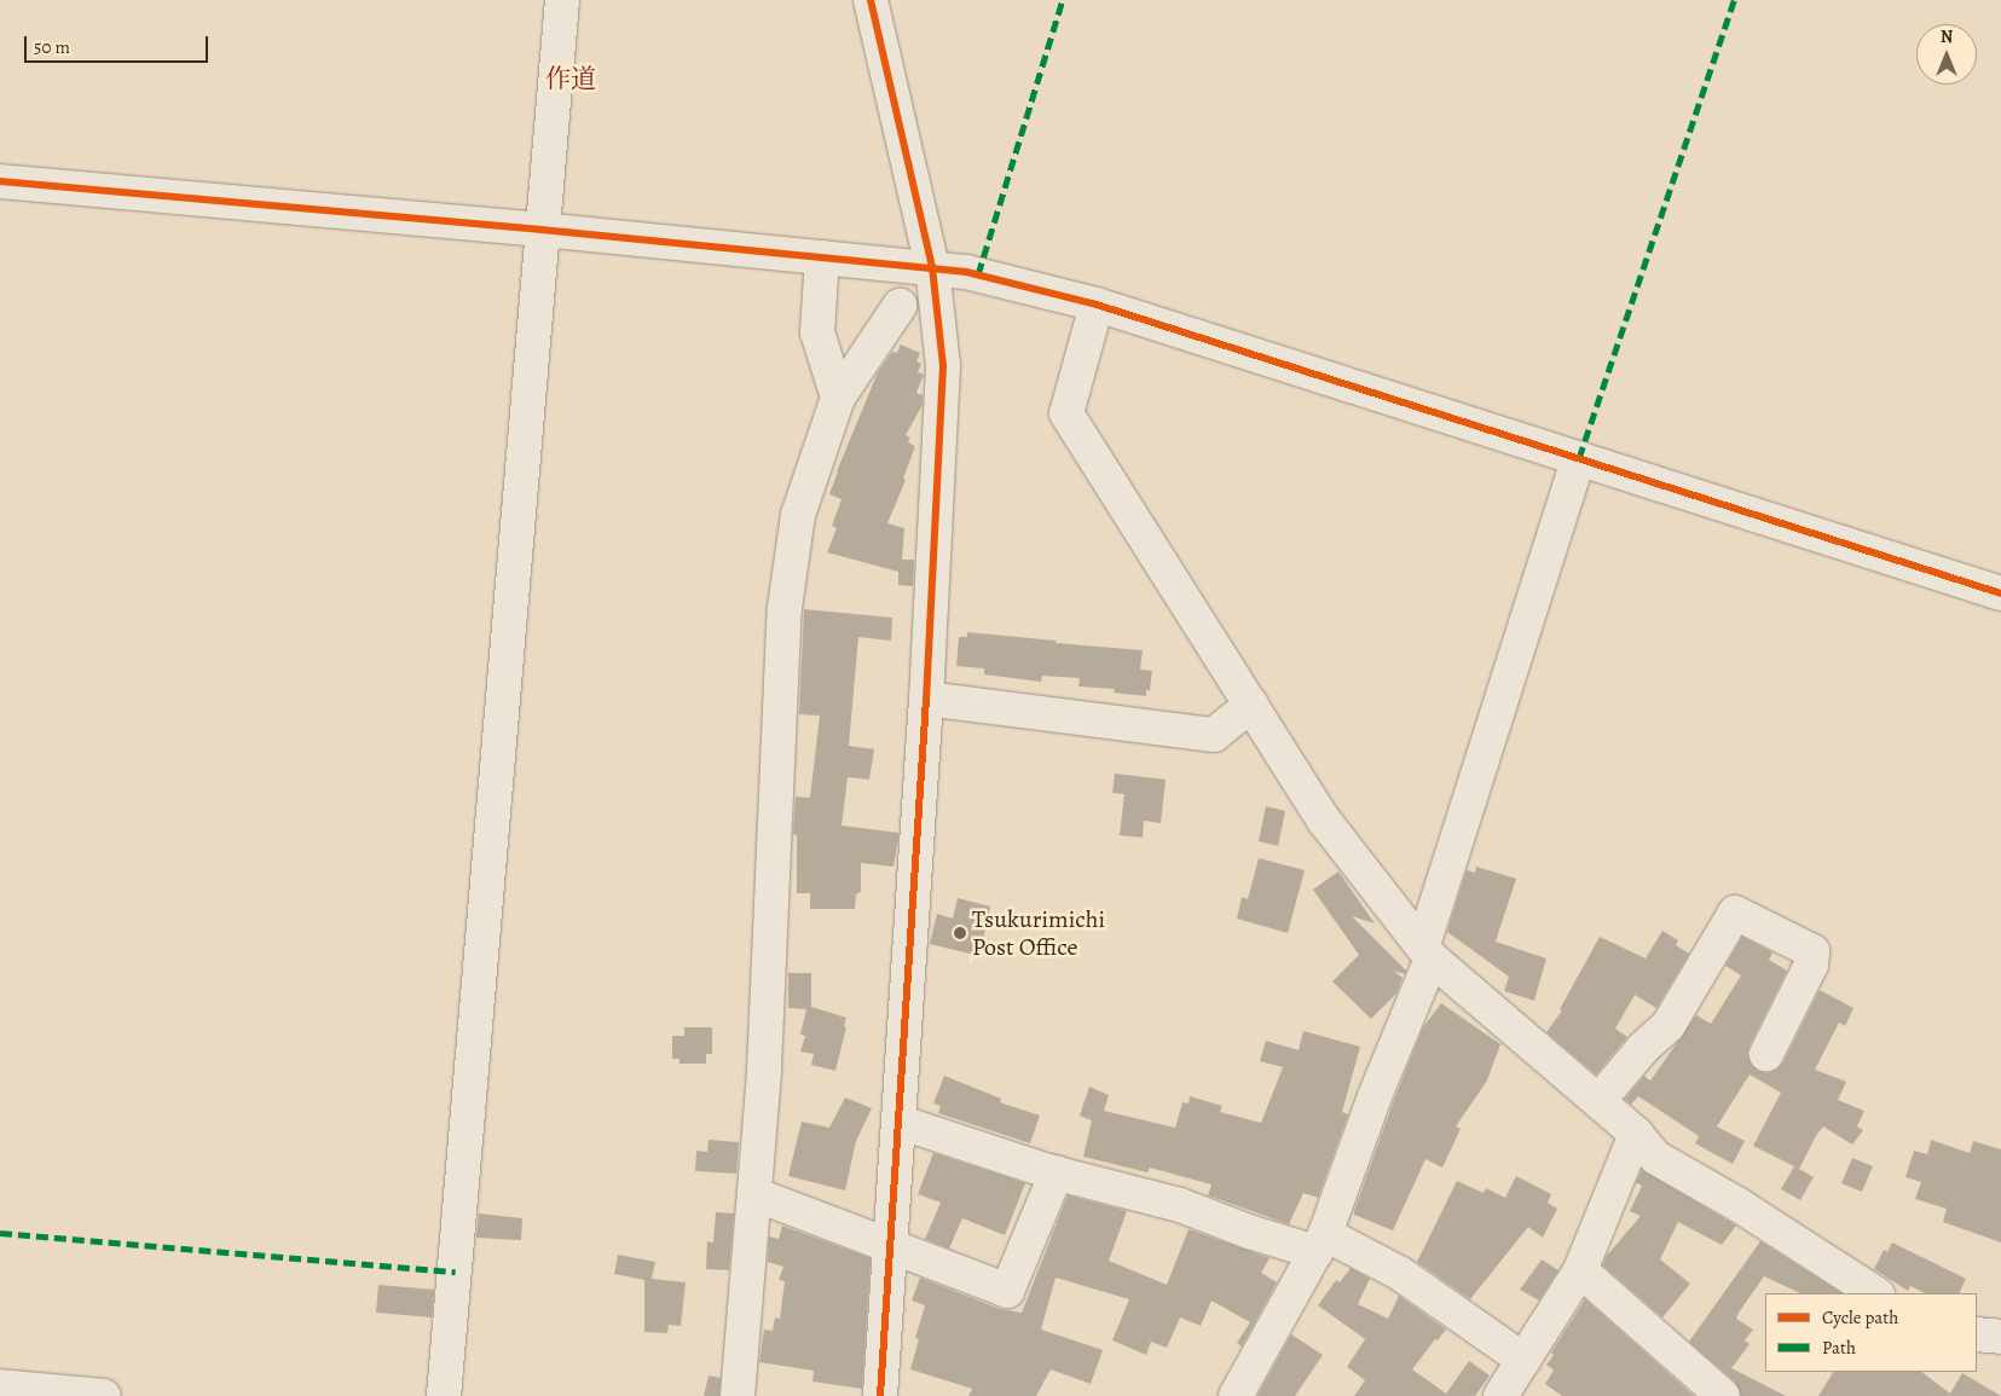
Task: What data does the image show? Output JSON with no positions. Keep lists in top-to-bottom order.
{
  "districts": ["作道"],
  "places": ["Tsukurimichi Post Office"],
  "legend": ["Cycle path", "Path"],
  "scale_bar": "50 m",
  "north": "top"
}
